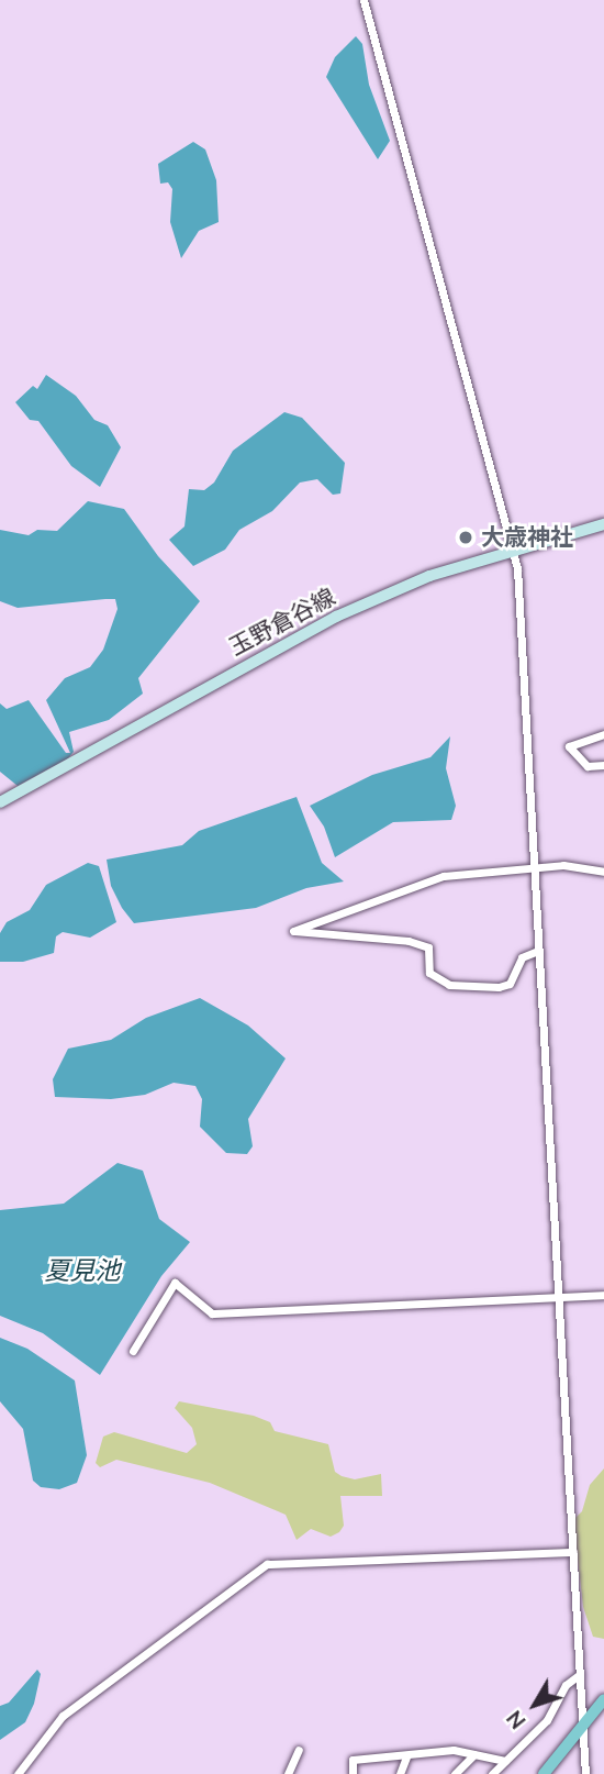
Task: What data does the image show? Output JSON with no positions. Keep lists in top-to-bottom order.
{
  "streets": {
    "main road": ["玉野倉谷線"]
  },
  "water": ["夏見池"],
  "places": ["大歳神社"],
  "north": "bottom left"
}
